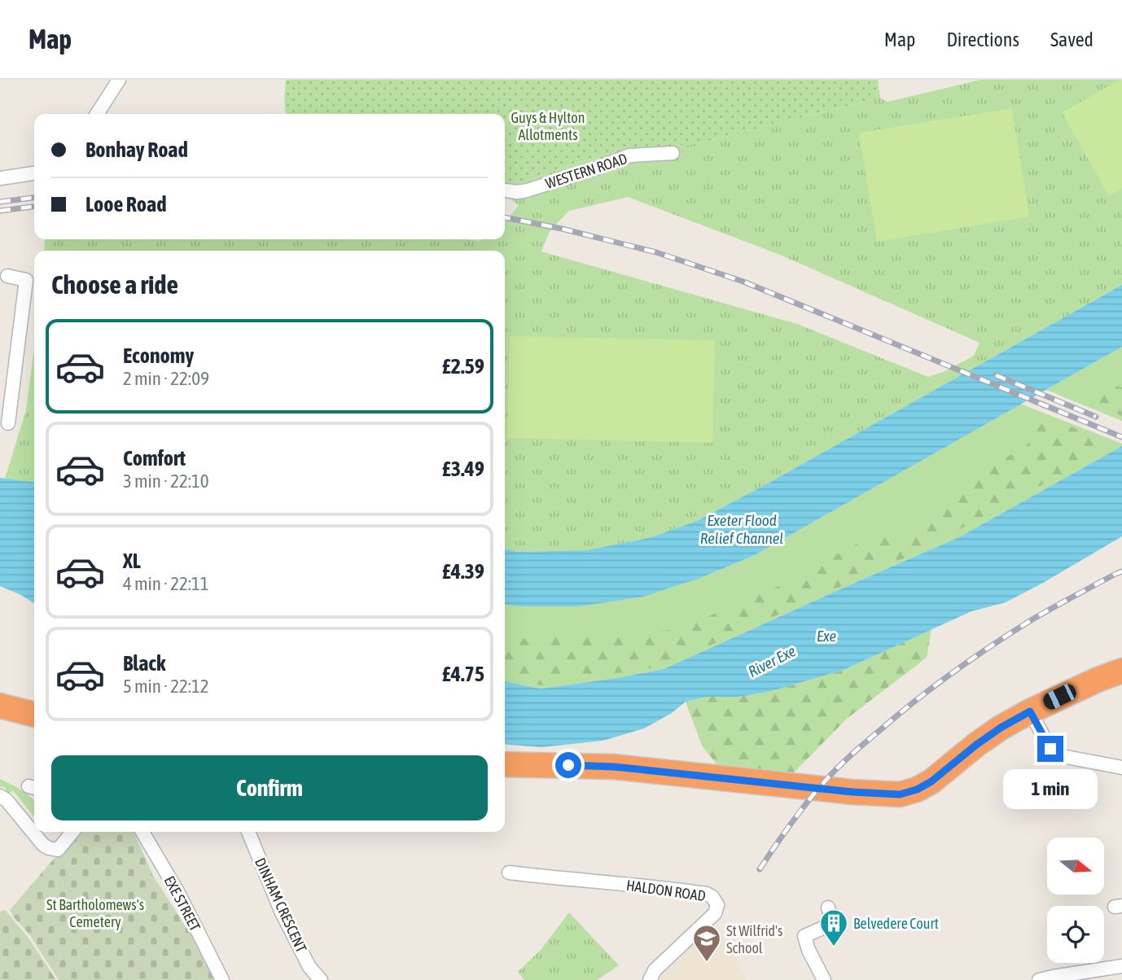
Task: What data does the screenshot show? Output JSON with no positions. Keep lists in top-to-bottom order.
{
  "streets": {
    "street": [
      "WESTERN ROAD",
      "HALDON ROAD",
      "EXE STREET",
      "DINHAM CRESCENT"
    ]
  },
  "water": ["Exeter Flood Relief Channel", "Exe", "River Exe"],
  "parks": ["Guys & Hylton Allotments", "St Bartholomews's Cemetery"],
  "places": {
    "building": ["Belvedere Court"],
    "school or university": ["St Wilfrid's School"]
  },
  "north": "right",
  "page": {
    "header": "Map",
    "nav": ["Map", "Directions", "Saved"],
    "banner": ["Bonhay Road", "Looe Road"],
    "heading": "Choose a ride",
    "list": [
      {
        "name": "Economy",
        "note": "2 min · 22:09",
        "value": "£2.59"
      },
      {
        "name": "Comfort",
        "note": "3 min · 22:10",
        "value": "£3.49"
      },
      {
        "name": "XL",
        "note": "4 min · 22:11",
        "value": "£4.39"
      },
      {
        "name": "Black",
        "note": "5 min · 22:12",
        "value": "£4.75"
      }
    ],
    "buttons": "Confirm",
    "bubble": "1 min"
  }
}
